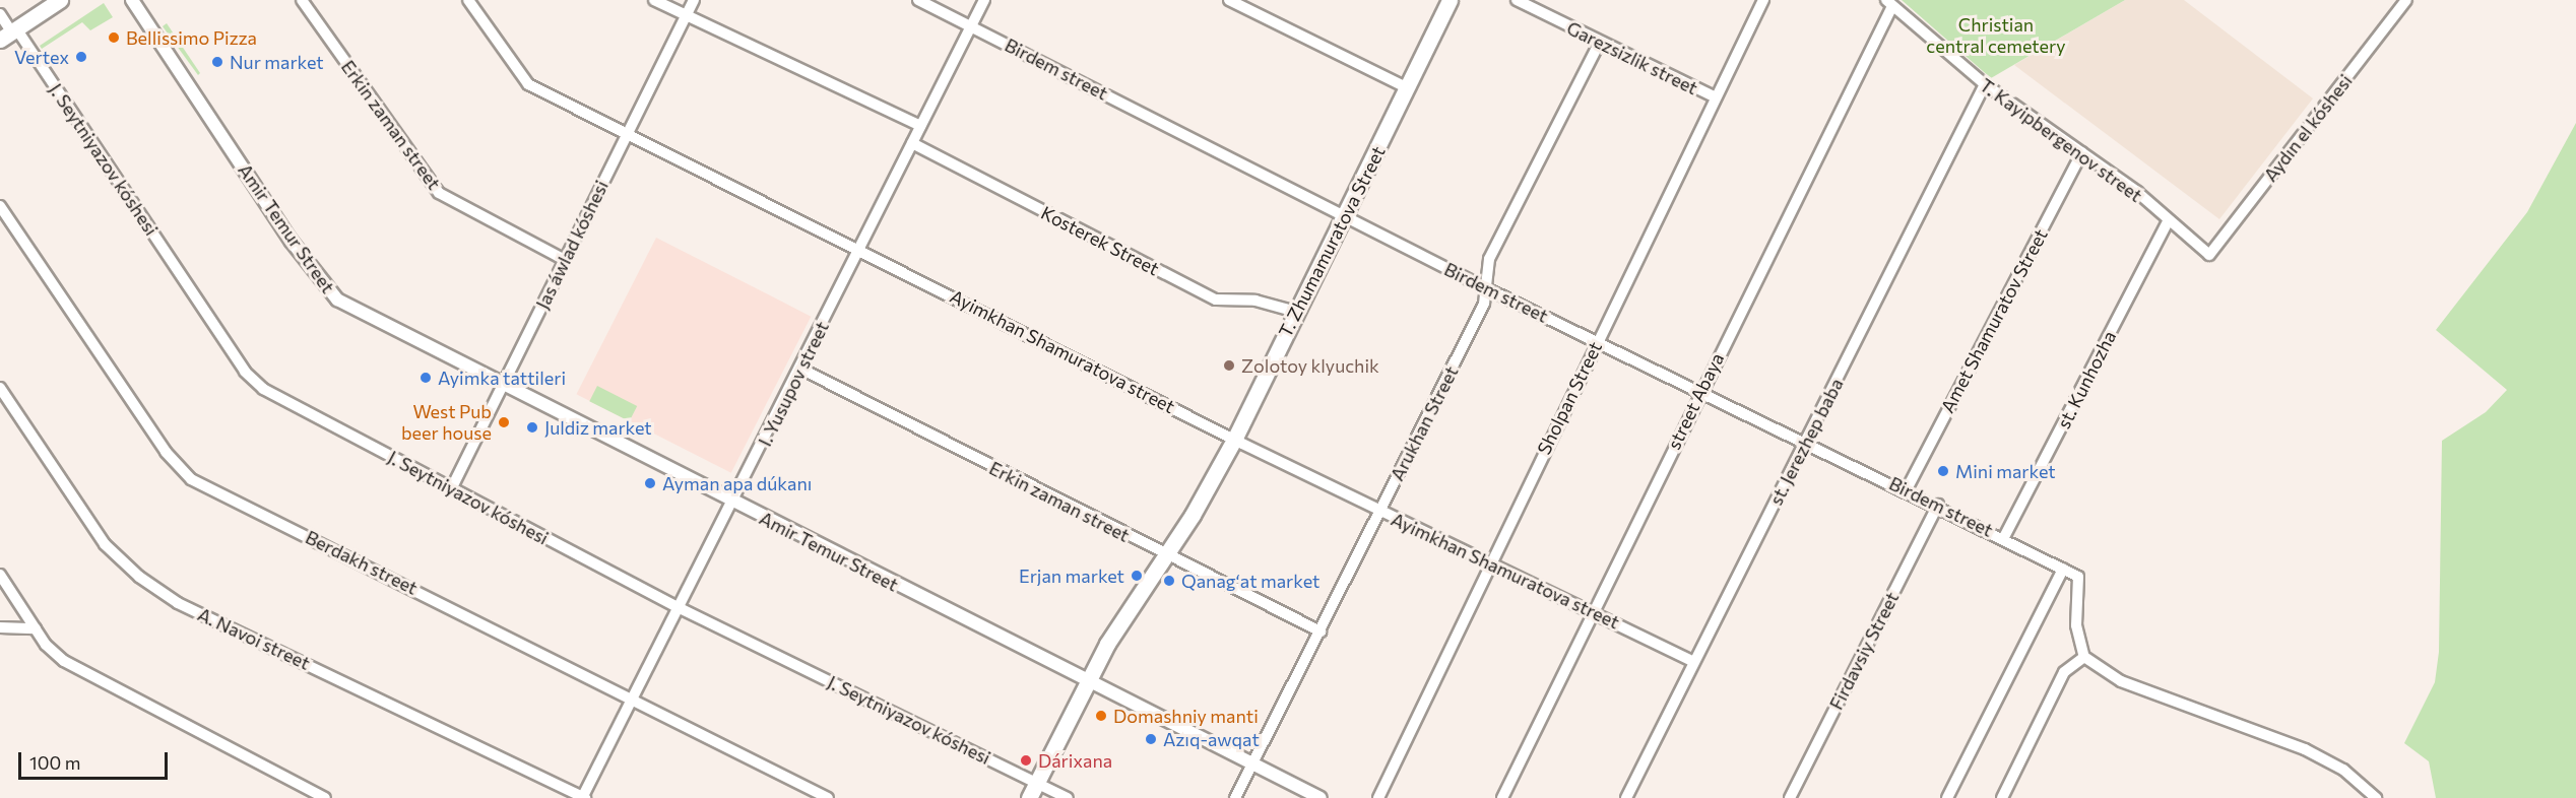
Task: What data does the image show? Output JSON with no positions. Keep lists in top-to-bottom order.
{
  "streets": {
    "main road": ["T. Zhumamuratova Street"],
    "street": [
      "Garezsizlik street",
      "Birdem street",
      "Erkin zaman street",
      "Aydın el kóshesi",
      "T. Kayipbergenov street",
      "J. Seytniyazov kóshesi",
      "Amir Temur Street",
      "Kosterek Street",
      "Jas áwlad kóshesi",
      "Amet Shamuratov Street",
      "Ayimkhan Shamuratova street",
      "st. Kunhozha",
      "I. Yusupov street",
      "Sholpan Street",
      "street Abaya",
      "Arukhan Street",
      "st. Jerezhep baba",
      "Berdakh street",
      "A. Navoi street",
      "Firdavsiy Street"
    ]
  },
  "crossings": [
    ["Garezsizlik street", "Sholpan Street"],
    ["Garezsizlik street", "Arukhan Street"],
    ["Birdem street", "T. Zhumamuratova Street"],
    ["Birdem street", "Amet Shamuratov Street"],
    ["Birdem street", "st. Kunhozha"],
    ["Birdem street", "I. Yusupov street"],
    ["Birdem street", "Sholpan Street"],
    ["Birdem street", "street Abaya"],
    ["Birdem street", "Arukhan Street"],
    ["Birdem street", "st. Jerezhep baba"],
    ["Birdem street", "Firdavsiy Street"],
    ["Erkin zaman street", "T. Zhumamuratova Street"],
    ["Erkin zaman street", "Jas áwlad kóshesi"],
    ["Erkin zaman street", "I. Yusupov street"],
    ["Erkin zaman street", "Arukhan Street"],
    ["Aydın el kóshesi", "T. Kayipbergenov street"],
    ["T. Kayipbergenov street", "Amet Shamuratov Street"],
    ["T. Kayipbergenov street", "st. Kunhozha"],
    ["T. Kayipbergenov street", "street Abaya"],
    ["T. Kayipbergenov street", "st. Jerezhep baba"],
    ["J. Seytniyazov kóshesi", "T. Zhumamuratova Street"],
    ["J. Seytniyazov kóshesi", "Jas áwlad kóshesi"],
    ["J. Seytniyazov kóshesi", "I. Yusupov street"],
    ["Amir Temur Street", "T. Zhumamuratova Street"],
    ["Amir Temur Street", "Jas áwlad kóshesi"],
    ["Amir Temur Street", "I. Yusupov street"],
    ["Amir Temur Street", "Arukhan Street"],
    ["Kosterek Street", "T. Zhumamuratova Street"],
    ["Kosterek Street", "I. Yusupov street"],
    ["T. Zhumamuratova Street", "Ayimkhan Shamuratova street"],
    ["Jas áwlad kóshesi", "Ayimkhan Shamuratova street"],
    ["Ayimkhan Shamuratova street", "I. Yusupov street"],
    ["Ayimkhan Shamuratova street", "Sholpan Street"],
    ["Ayimkhan Shamuratova street", "street Abaya"],
    ["Ayimkhan Shamuratova street", "Arukhan Street"],
    ["Ayimkhan Shamuratova street", "st. Jerezhep baba"],
    ["I. Yusupov street", "Berdakh street"],
    ["I. Yusupov street", "A. Navoi street"]
  ],
  "parks": ["Christian central cemetery"],
  "places": [
    "Bellissimo Pizza",
    "Vertex",
    "Nur market",
    "Zolotoy klyuchik",
    "Ayimka tattileri",
    "West Pub beer house",
    "Juldiz market",
    "Mini market",
    "Ayman apa dúkanı",
    "Erjan market",
    "Qanagʻat market",
    "Domashniy manti",
    "Azıq-awqat",
    "Dárixana"
  ],
  "scale_bar": "100 m"
}
